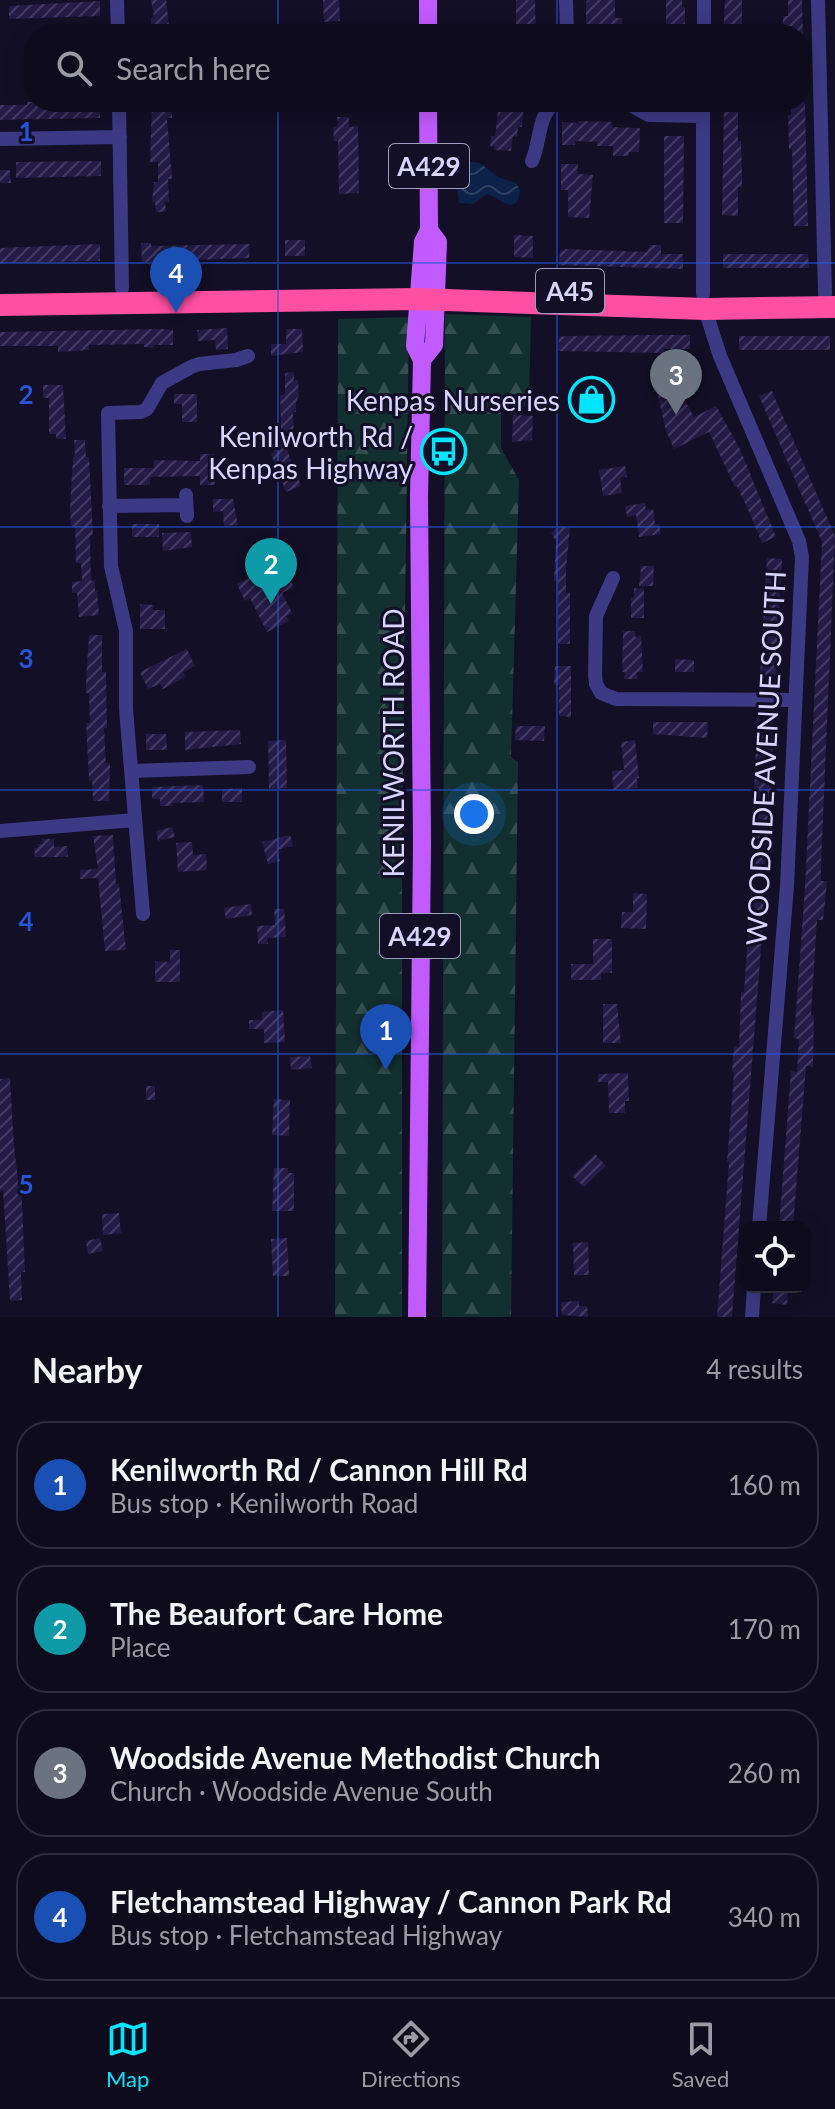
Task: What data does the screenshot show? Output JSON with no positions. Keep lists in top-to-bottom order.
{
  "streets": {
    "highway": ["A45"],
    "main road": ["A429", "KENILWORTH ROAD"],
    "street": ["WOODSIDE AVENUE SOUTH"]
  },
  "crossings": [
    ["A45", "KENILWORTH ROAD"],
    ["A45", "WOODSIDE AVENUE SOUTH"]
  ],
  "places": {
    "shop": ["Kenpas Nurseries"],
    "bus stop": ["Kenilworth Rd / Kenpas Highway"]
  },
  "page": {
    "search": "Search here",
    "pins": [
      "4",
      "3",
      "2",
      "1"
    ],
    "heading": ["Nearby", "4 results"],
    "list": [
      {
        "mark": "1",
        "name": "Kenilworth Rd / Cannon Hill Rd",
        "note": "Bus stop · Kenilworth Road",
        "value": "160 m"
      },
      {
        "mark": "2",
        "name": "The Beaufort Care Home",
        "note": "Place",
        "value": "170 m"
      },
      {
        "mark": "3",
        "name": "Woodside Avenue Methodist Church",
        "note": "Church · Woodside Avenue South",
        "value": "260 m"
      },
      {
        "mark": "4",
        "name": "Fletchamstead Highway / Cannon Park Rd",
        "note": "Bus stop · Fletchamstead Highway",
        "value": "340 m"
      }
    ],
    "nav": ["Map", "Directions", "Saved"]
  },
  "grid": {
    "rows": [
      "1",
      "2",
      "3",
      "4",
      "5"
    ]
  }
}
